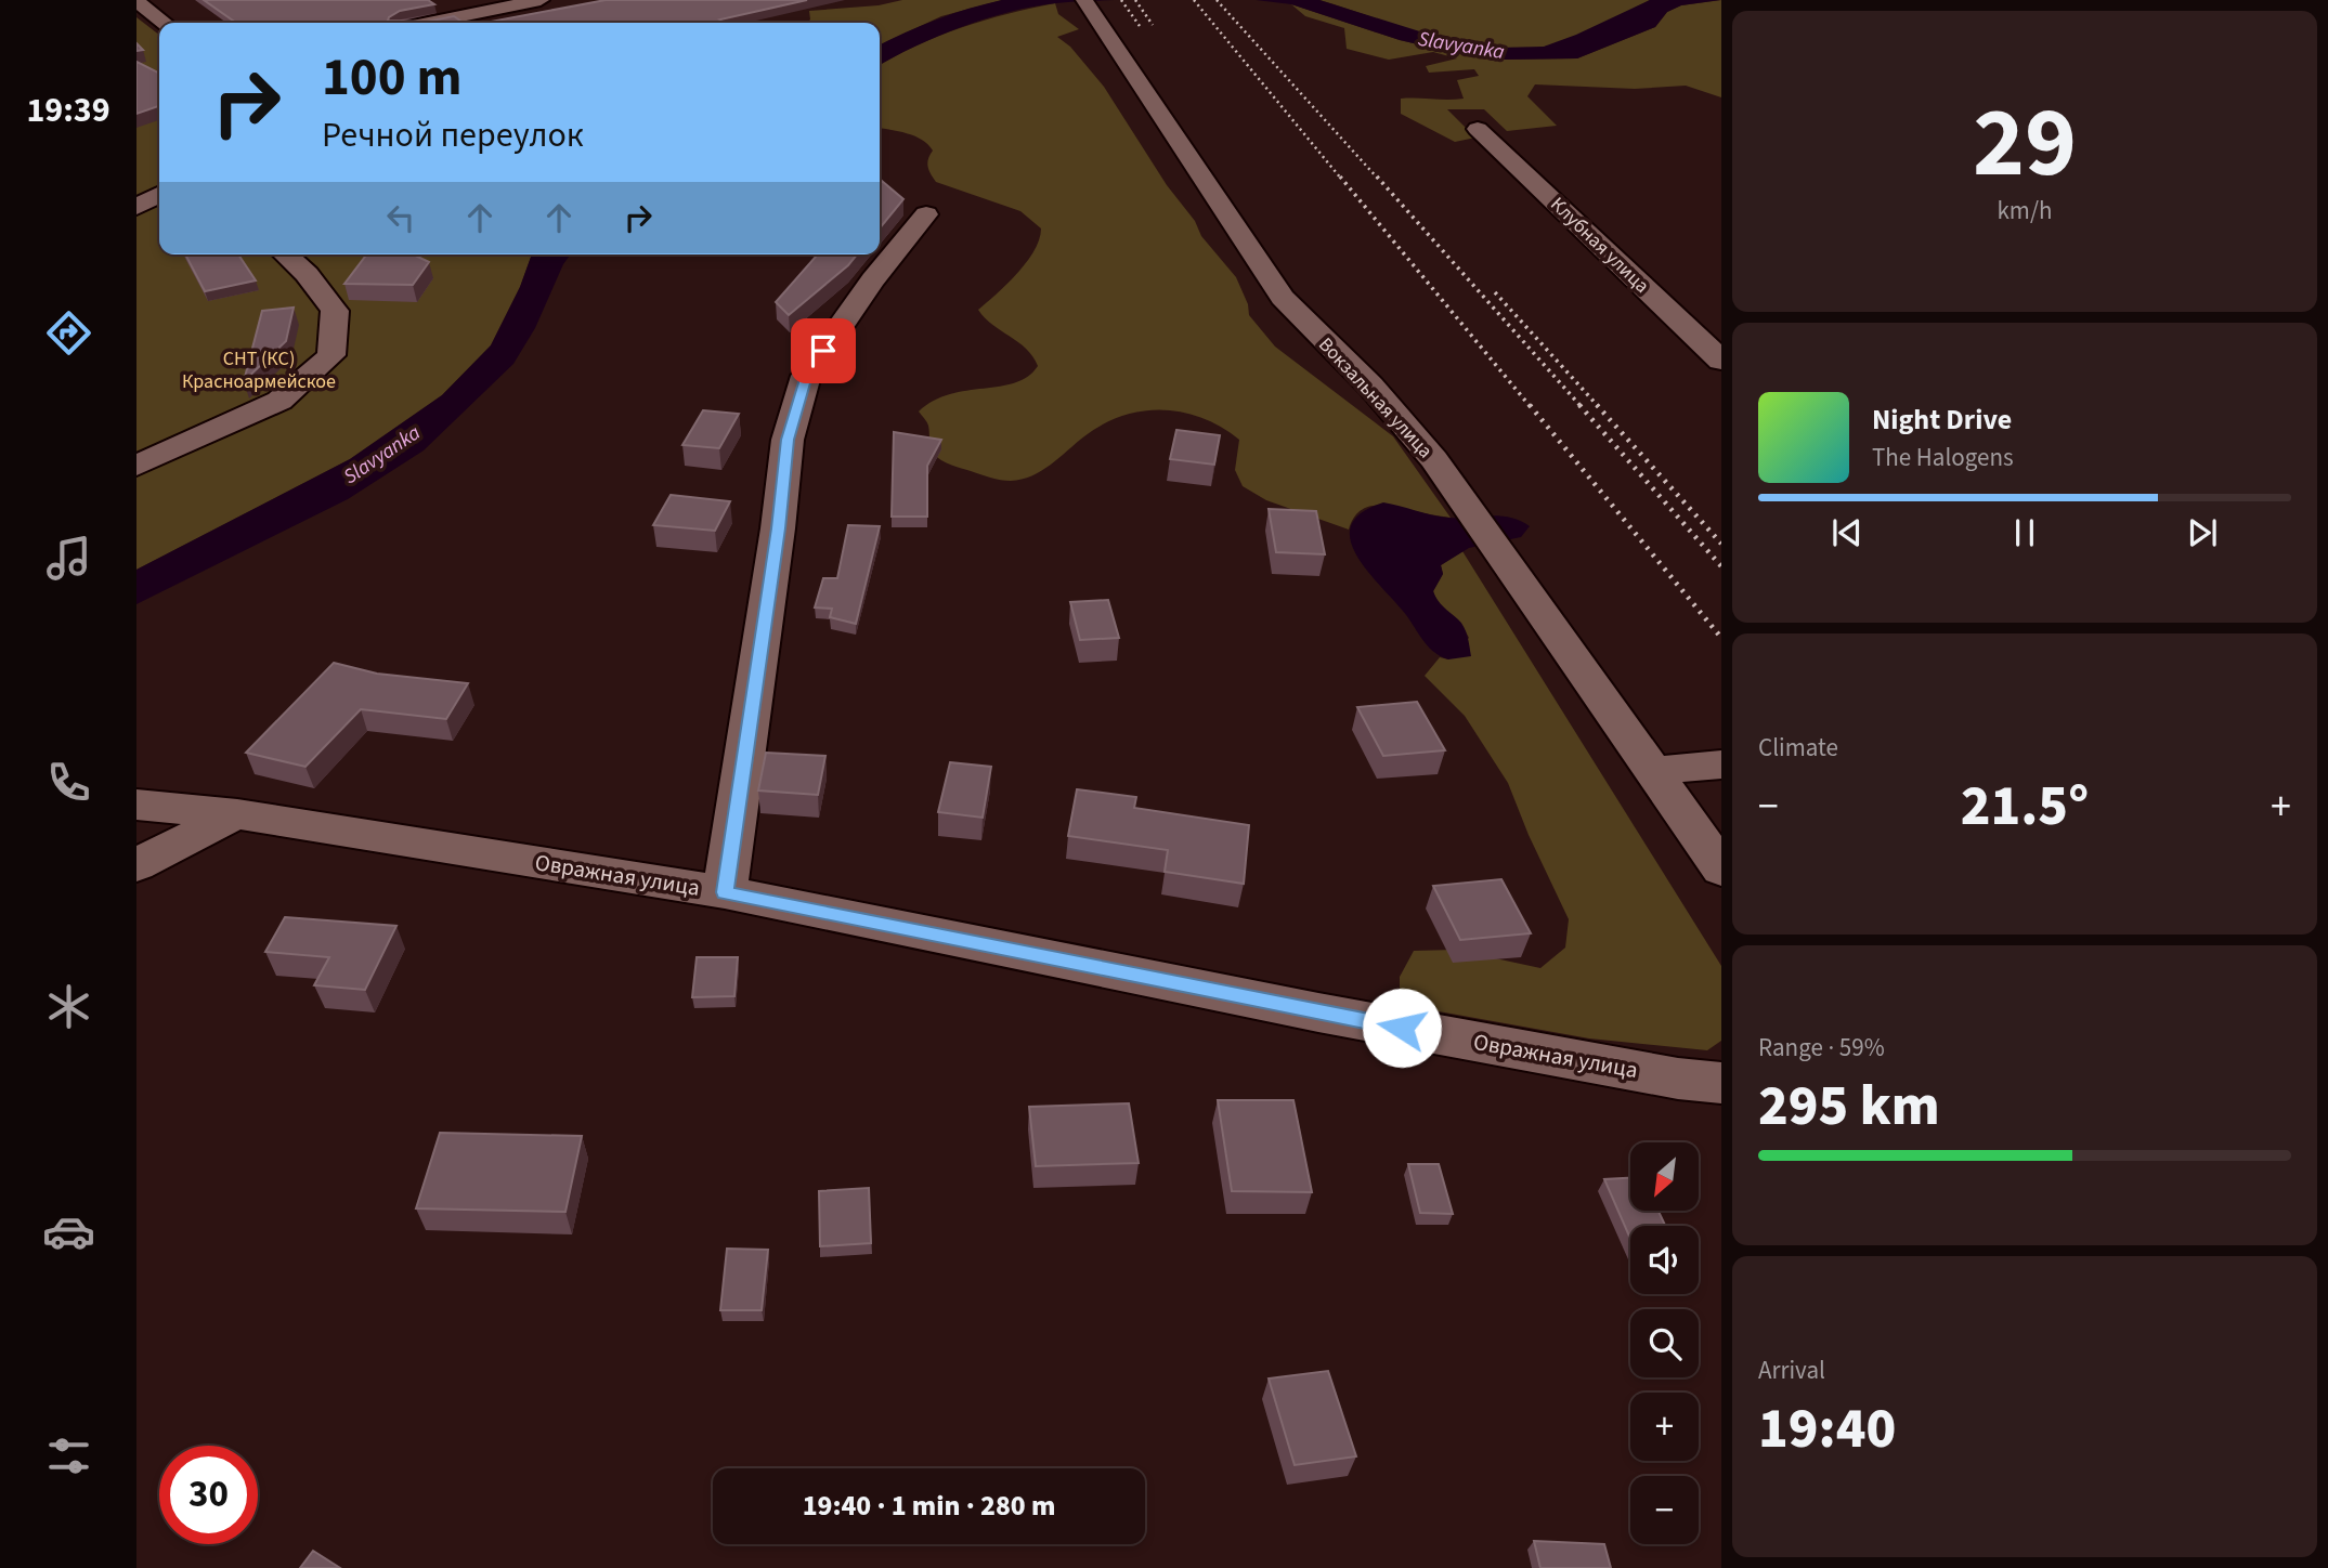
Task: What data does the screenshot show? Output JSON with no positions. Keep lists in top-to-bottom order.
{
  "streets": {
    "street": ["Клубная улица", "Вокзальная улица", "Овражная улица"]
  },
  "water": ["Slavyanka"],
  "parks": ["СНТ (КС) Красноармейское"],
  "north": "bottom left",
  "page": {
    "tabs": "19:39",
    "tile": [
      ["29", "km/h"],
      "Climate",
      ["Range · 59%", "295 km"],
      ["Arrival", "19:40"]
    ],
    "turn": ["100 m", "Речной переулок"],
    "song": ["Night Drive", "The Halogens"],
    "heat": ["−", "21.5°", "+"],
    "map_buttons": ["+", "−"],
    "limit": "30",
    "trip": "19:40 · 1 min · 280 m"
  }
}
